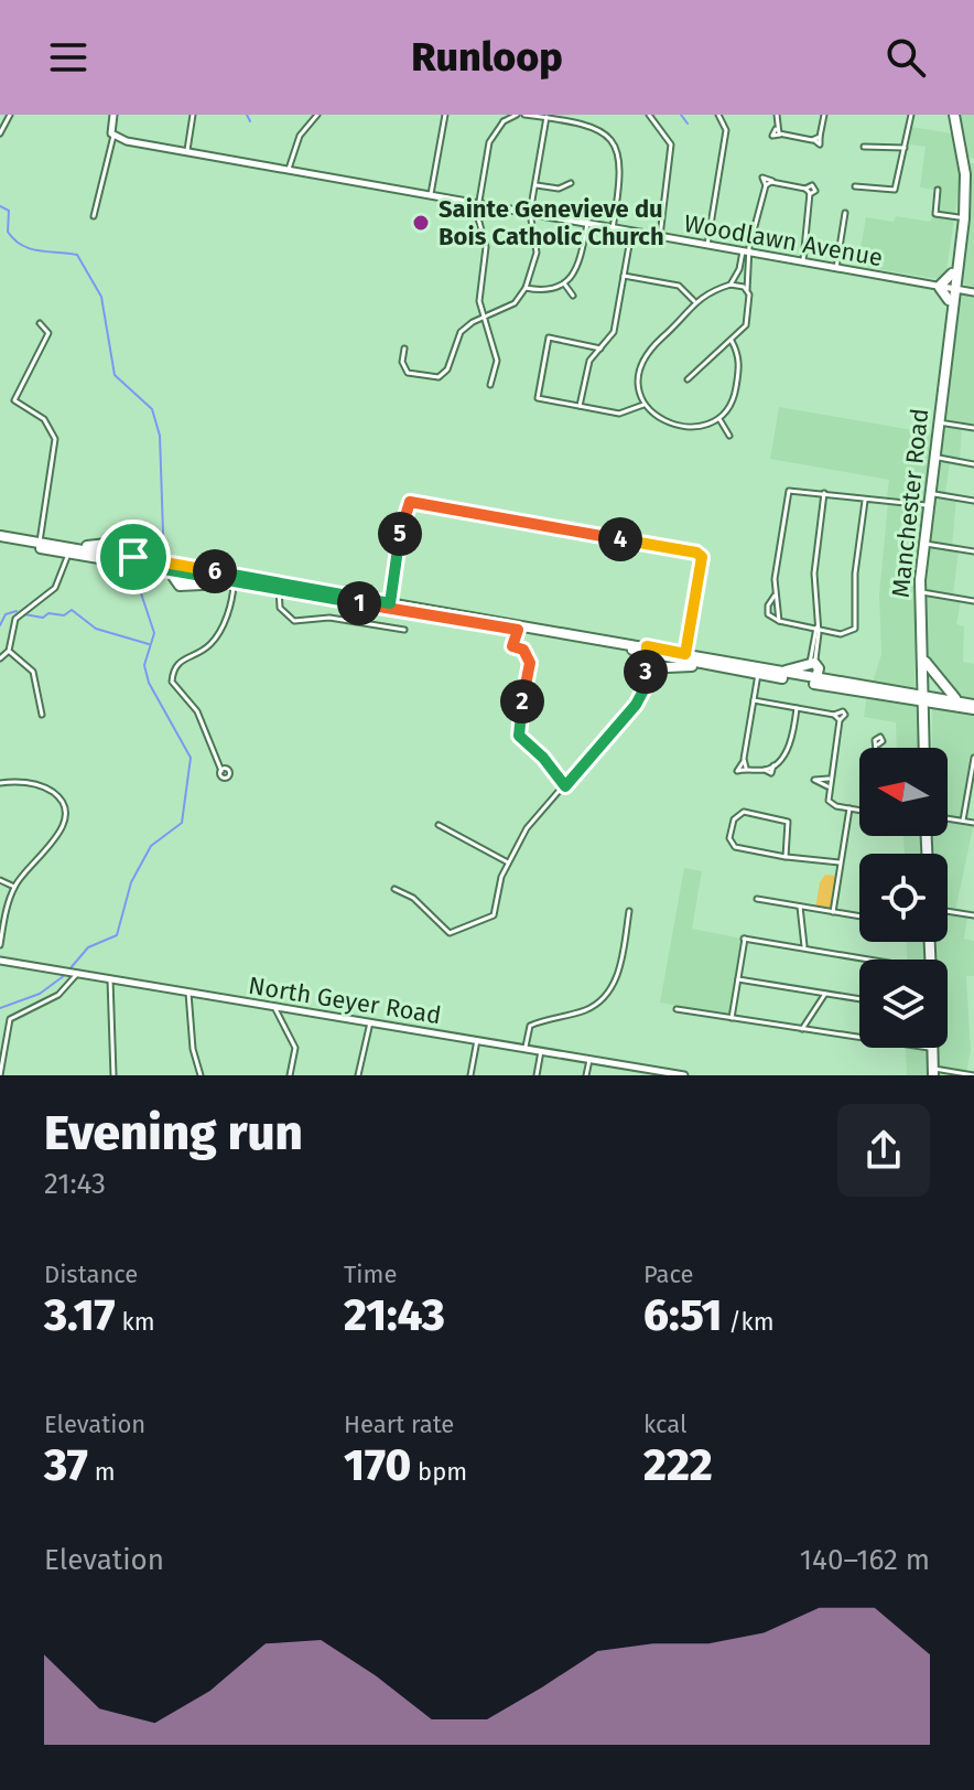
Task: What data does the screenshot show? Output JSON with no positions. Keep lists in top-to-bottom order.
{
  "streets": {
    "main road": ["Manchester Road"],
    "street": ["Woodlawn Avenue", "North Geyer Road"]
  },
  "crossings": [
    ["Woodlawn Avenue", "Manchester Road"]
  ],
  "places": ["Sainte Genevieve du Bois Catholic Church"],
  "north": "left",
  "page": {
    "header": "Runloop",
    "pins": [
      "5",
      "4",
      "6",
      "1",
      "3",
      "2"
    ],
    "heading": ["Evening run", "21:43"],
    "stats": [
      ["Distance", "3.17 km"],
      ["Time", "21:43"],
      ["Pace", "6:51 /km"],
      ["Elevation", "37 m"],
      ["Heart rate", "170 bpm"],
      ["kcal", "222"]
    ],
    "chart": ["Elevation", "140–162 m"]
  }
}
